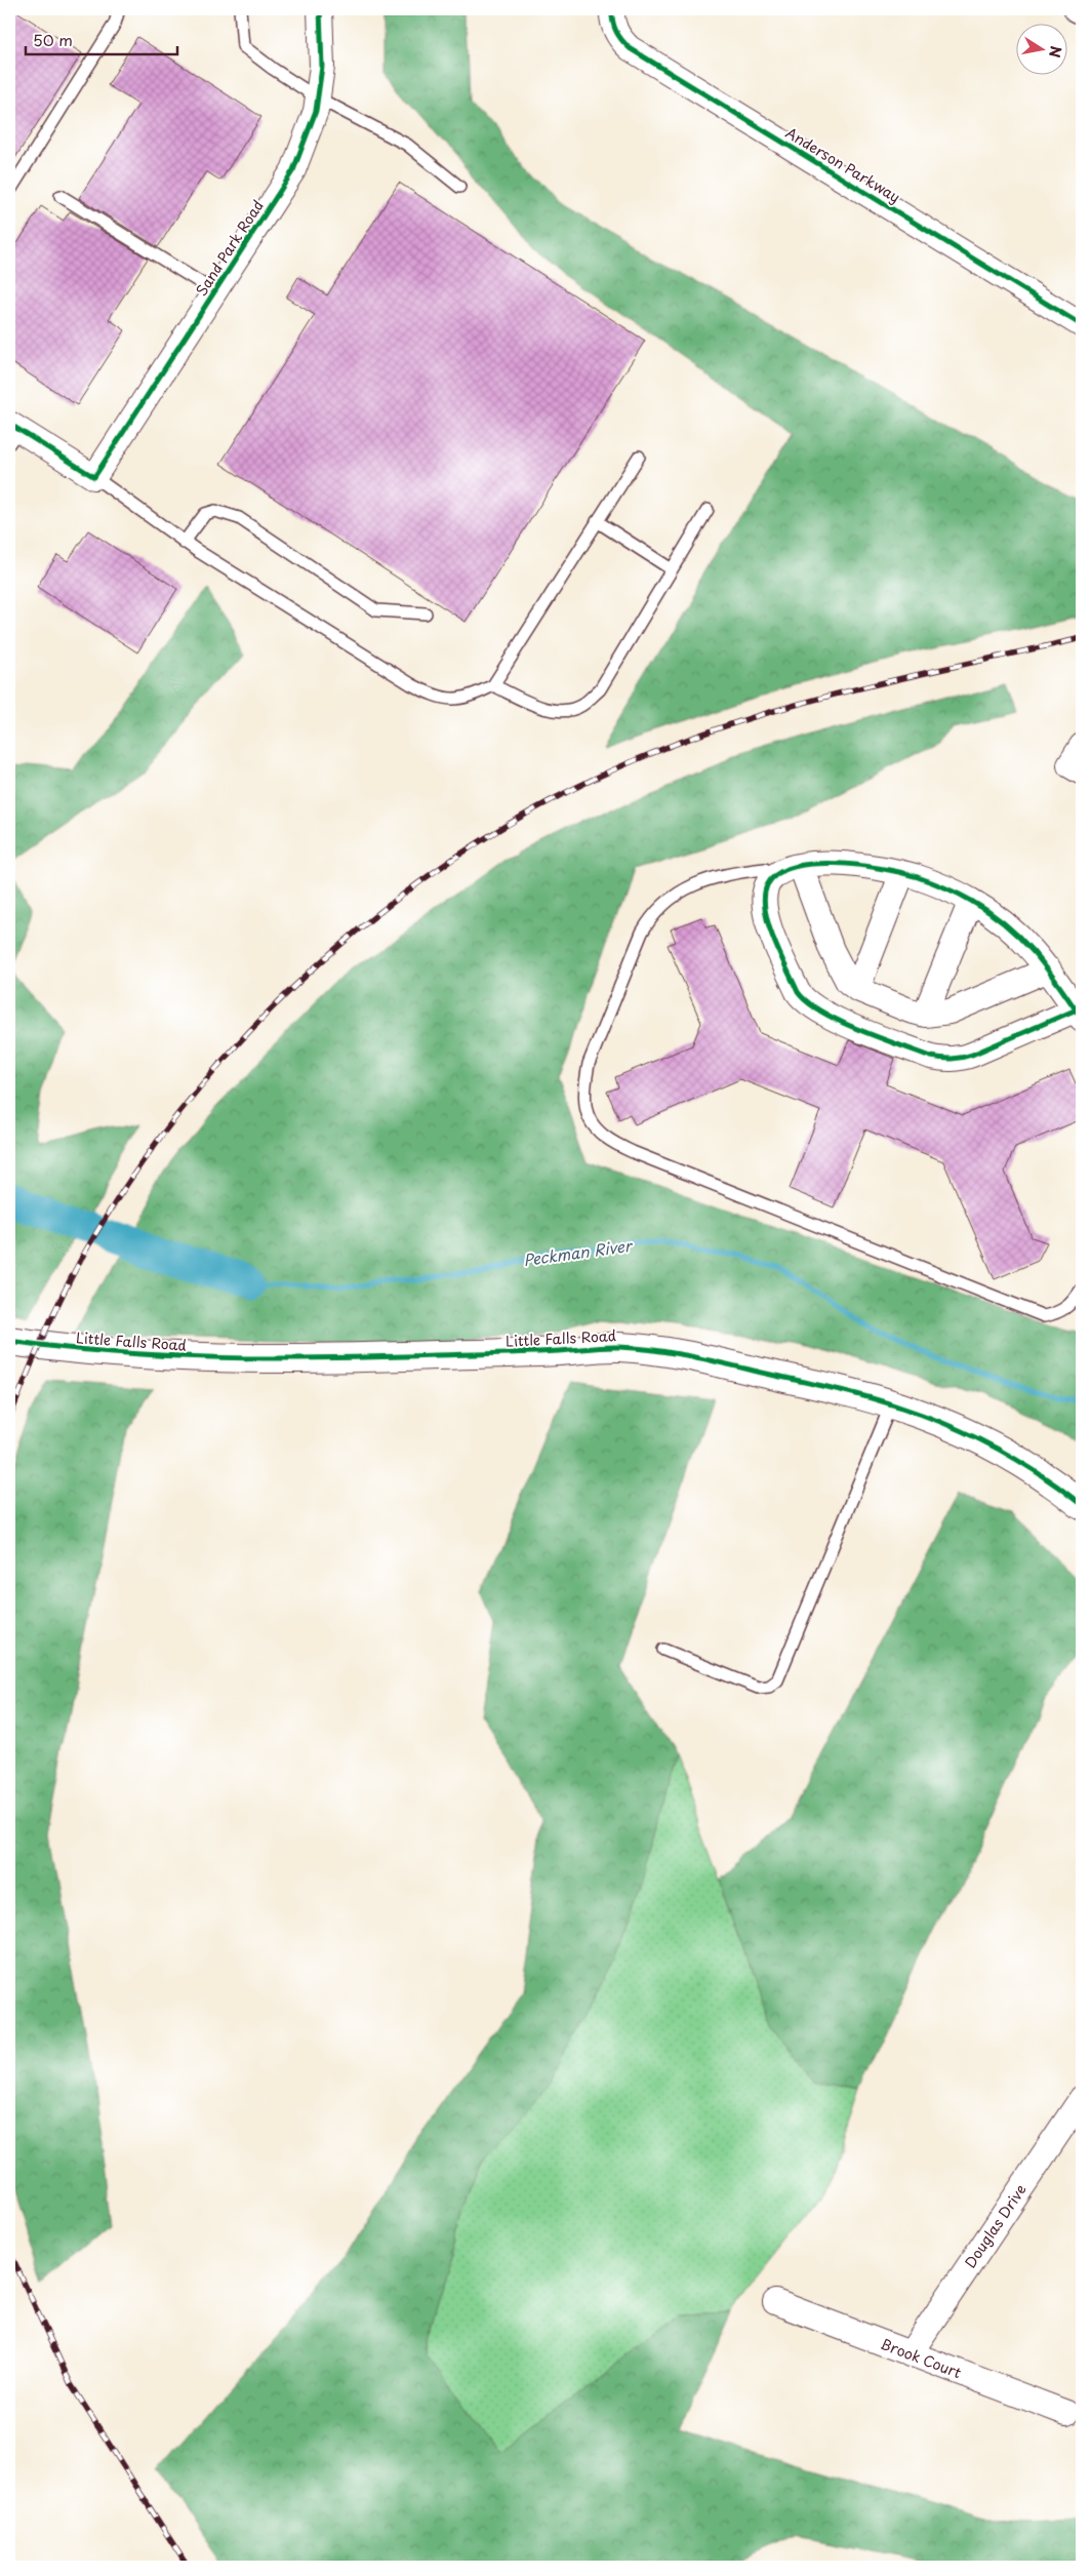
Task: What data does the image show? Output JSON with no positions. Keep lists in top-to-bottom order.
{
  "streets": {
    "street": [
      "Anderson Parkway",
      "Sand Park Road",
      "Little Falls Road",
      "Douglas Drive",
      "Brook Court"
    ]
  },
  "crossings": [
    ["Douglas Drive", "Brook Court"]
  ],
  "water": ["Peckman River"],
  "scale_bar": "50 m",
  "north": "right"
}
